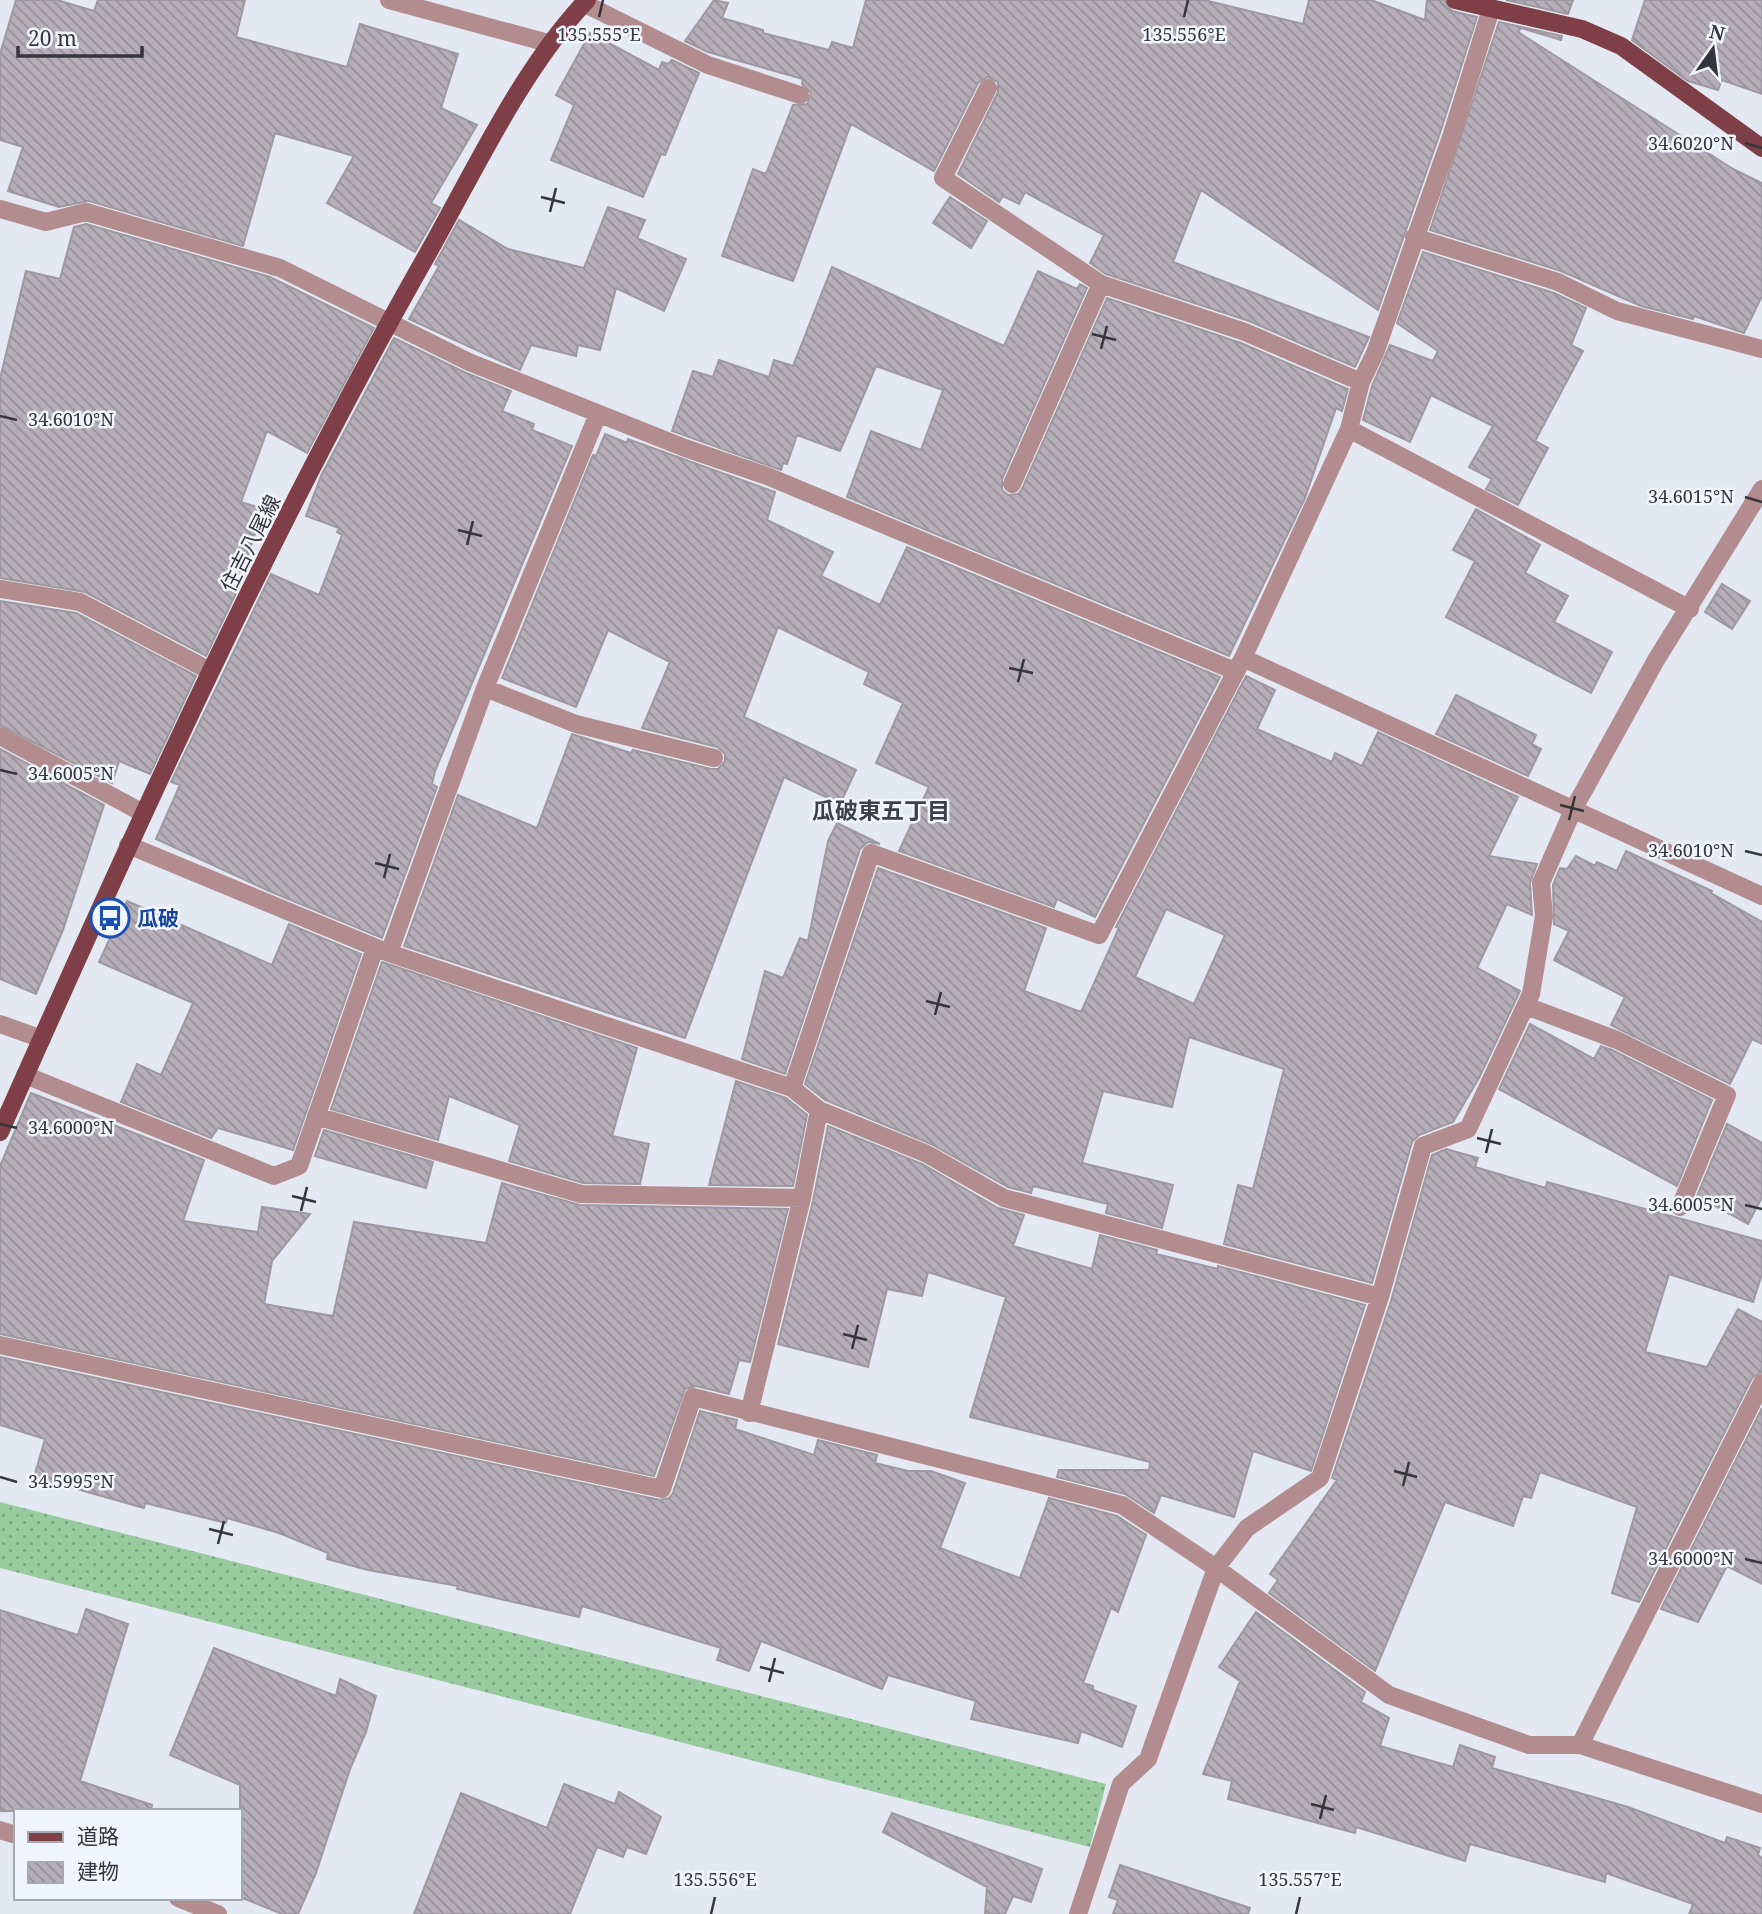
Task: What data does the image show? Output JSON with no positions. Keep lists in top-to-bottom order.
{
  "streets": {
    "main road": ["住吉八尾線"]
  },
  "districts": ["瓜破東五丁目"],
  "places": {
    "bus stop": ["瓜破"]
  },
  "legend": ["道路", "建物"],
  "scale_bar": "20 m",
  "north": "top",
  "coordinates": [
    "135.555°E",
    "135.556°E",
    "34.6020°N",
    "34.6010°N",
    "34.6015°N",
    "34.6005°N",
    "34.6000°N",
    "34.5995°N",
    "135.557°E"
  ]
}
